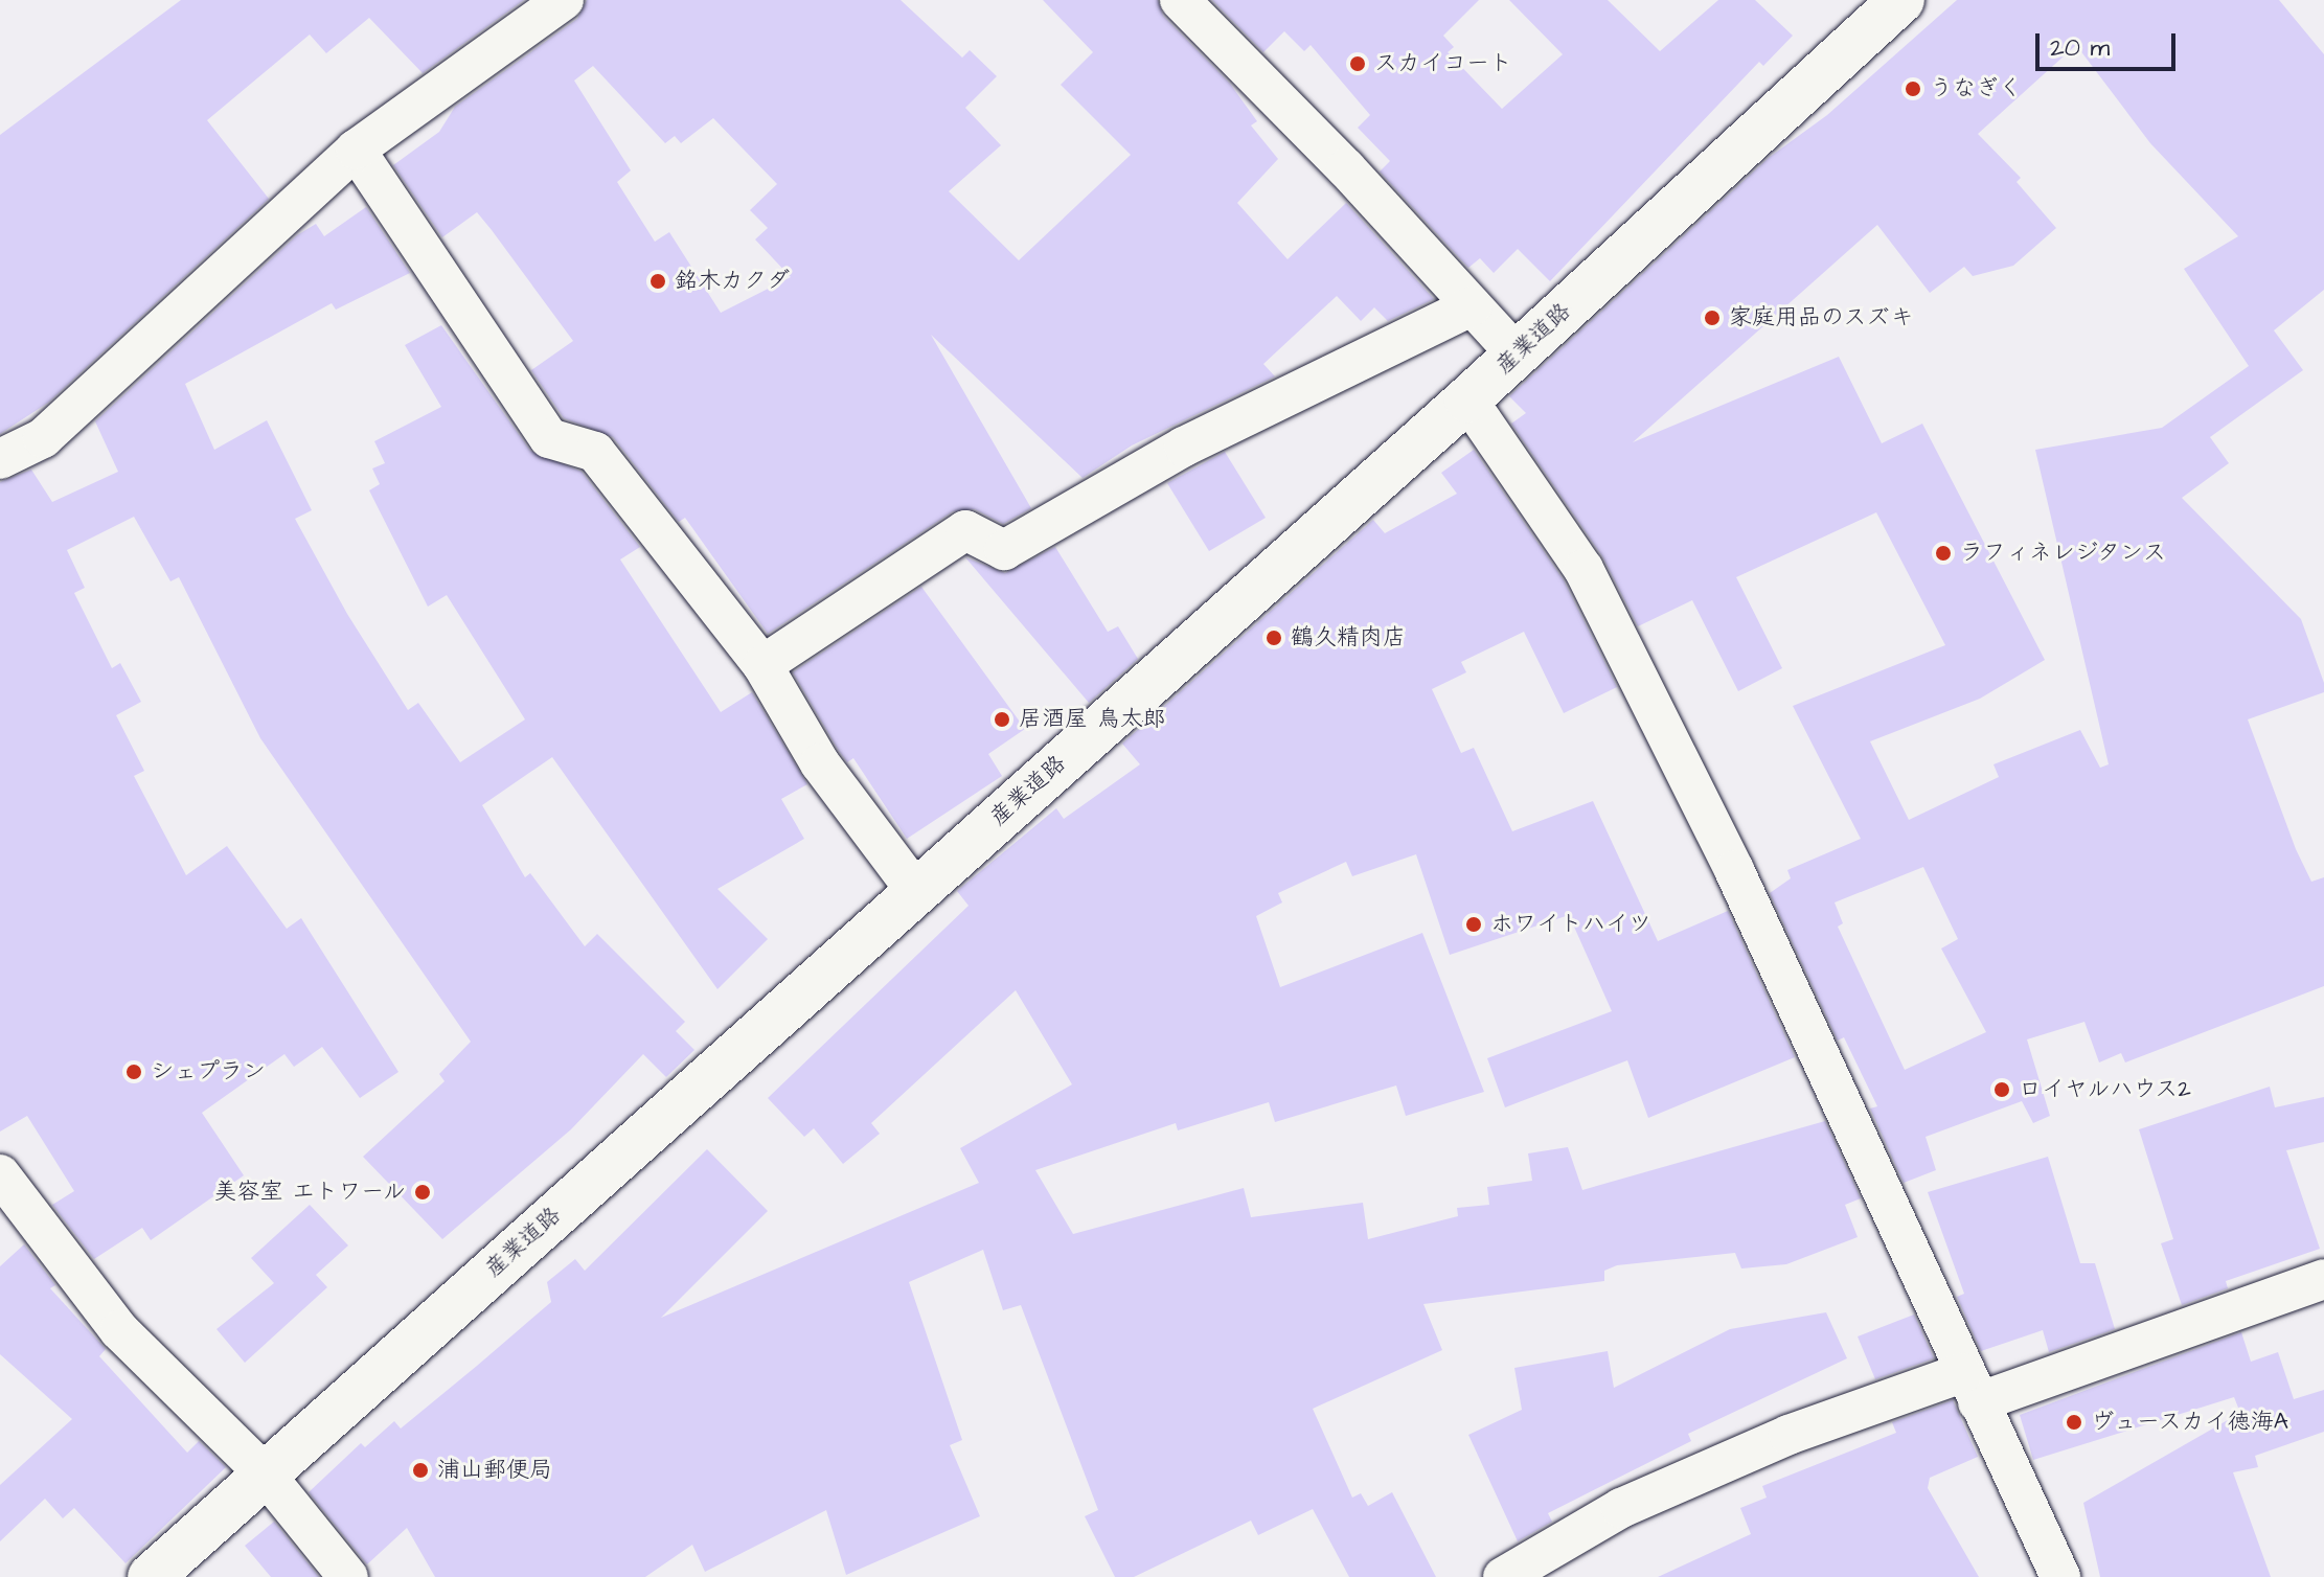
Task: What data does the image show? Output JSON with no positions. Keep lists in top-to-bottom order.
{
  "streets": {
    "street": ["産業道路"]
  },
  "places": [
    "スカイコート",
    "うなぎく",
    "銘木カクダ",
    "家庭用品のスズキ",
    "ラフィネレジタンス",
    "鶴久精肉店",
    "居酒屋 鳥太郎",
    "ホワイトハイツ",
    "シェプラン",
    "ロイヤルハウス2",
    "美容室 エトワール",
    "ヴュースカイ徳海A",
    "浦山郵便局"
  ],
  "scale_bar": "20 m"
}
